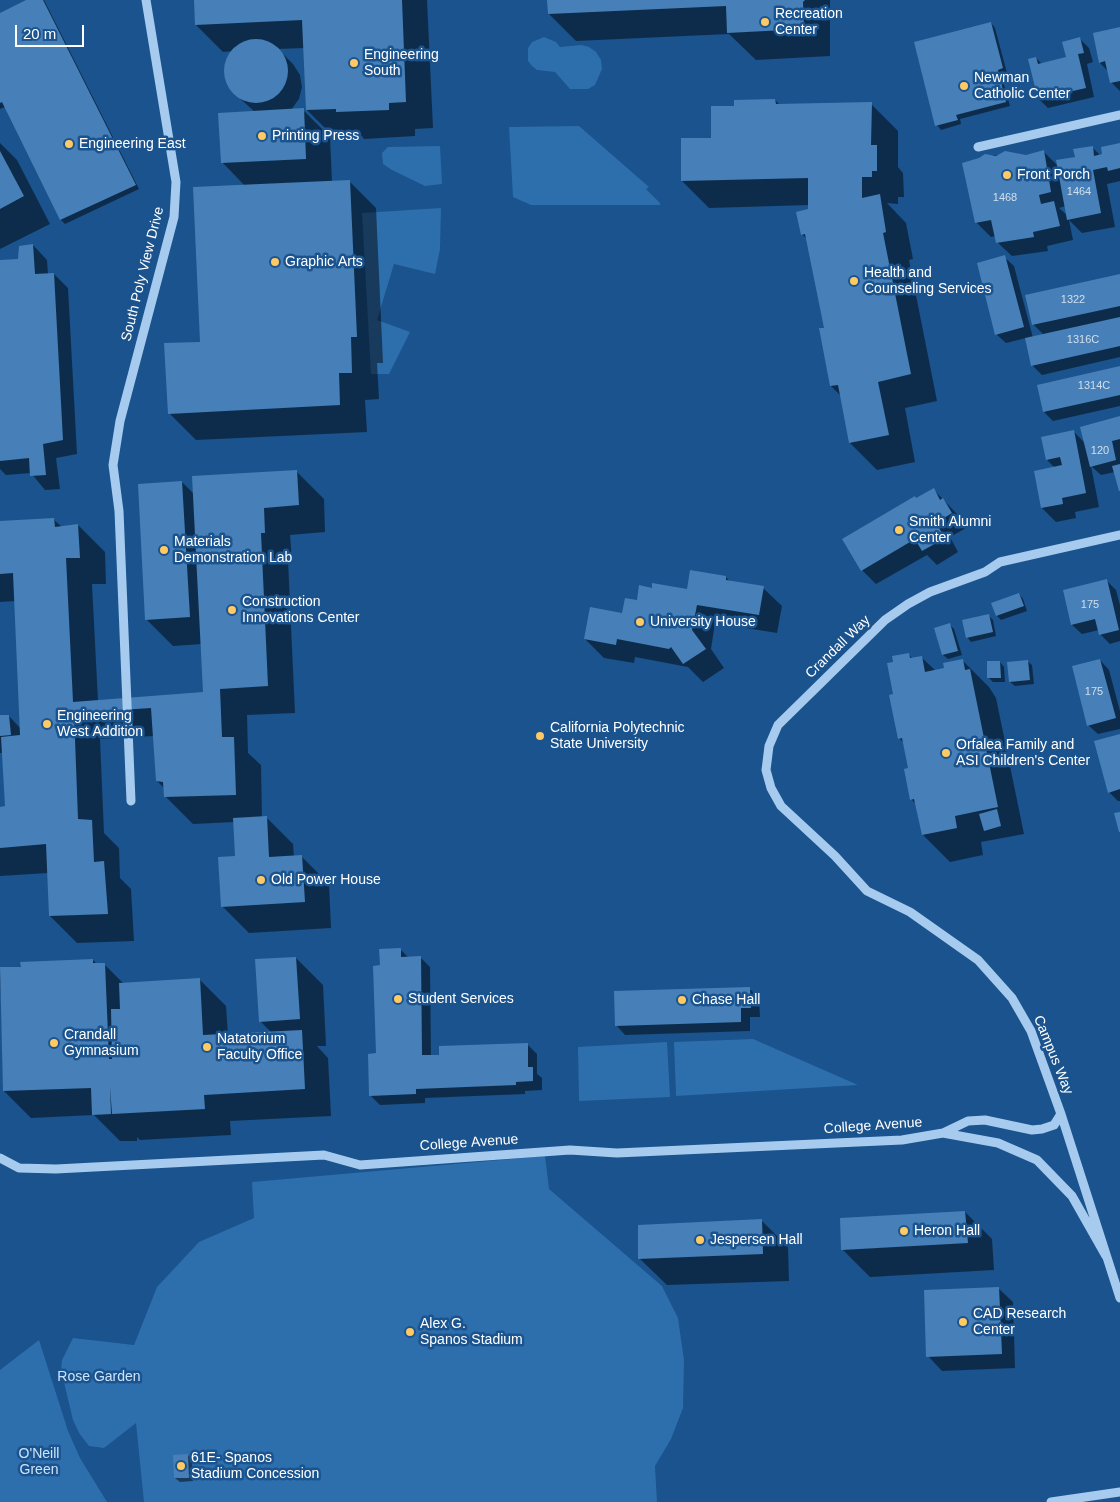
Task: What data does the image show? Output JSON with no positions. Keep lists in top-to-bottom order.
{
  "streets": {
    "street": [
      "South Poly View Drive",
      "Crandall Way",
      "Campus Way",
      "College Avenue"
    ]
  },
  "crossings": [
    ["Crandall Way", "Campus Way"],
    ["Campus Way", "College Avenue"]
  ],
  "parks": ["Rose Garden", "O'Neill Green"],
  "places": [
    "Recreation Center",
    "Engineering South",
    "Newman Catholic Center",
    "Printing Press",
    "Engineering East",
    "Front Porch",
    "Graphic Arts",
    "Health and Counseling Services",
    "Smith Alumni Center",
    "Materials Demonstration Lab",
    "Construction Innovations Center",
    "University House",
    "Engineering West Addition",
    "California Polytechnic State University",
    "Orfalea Family and ASI Children's Center",
    "Old Power House",
    "Student Services",
    "Chase Hall",
    "Crandall Gymnasium",
    "Natatorium Faculty Office",
    "Heron Hall",
    "Jespersen Hall",
    "CAD Research Center",
    "Alex G. Spanos Stadium",
    "61E- Spanos Stadium Concession"
  ],
  "house_numbers": [
    "1464",
    "1468",
    "1322",
    "1316C",
    "1314C",
    "120",
    "175",
    "175"
  ],
  "scale_bar": "20 m"
}
